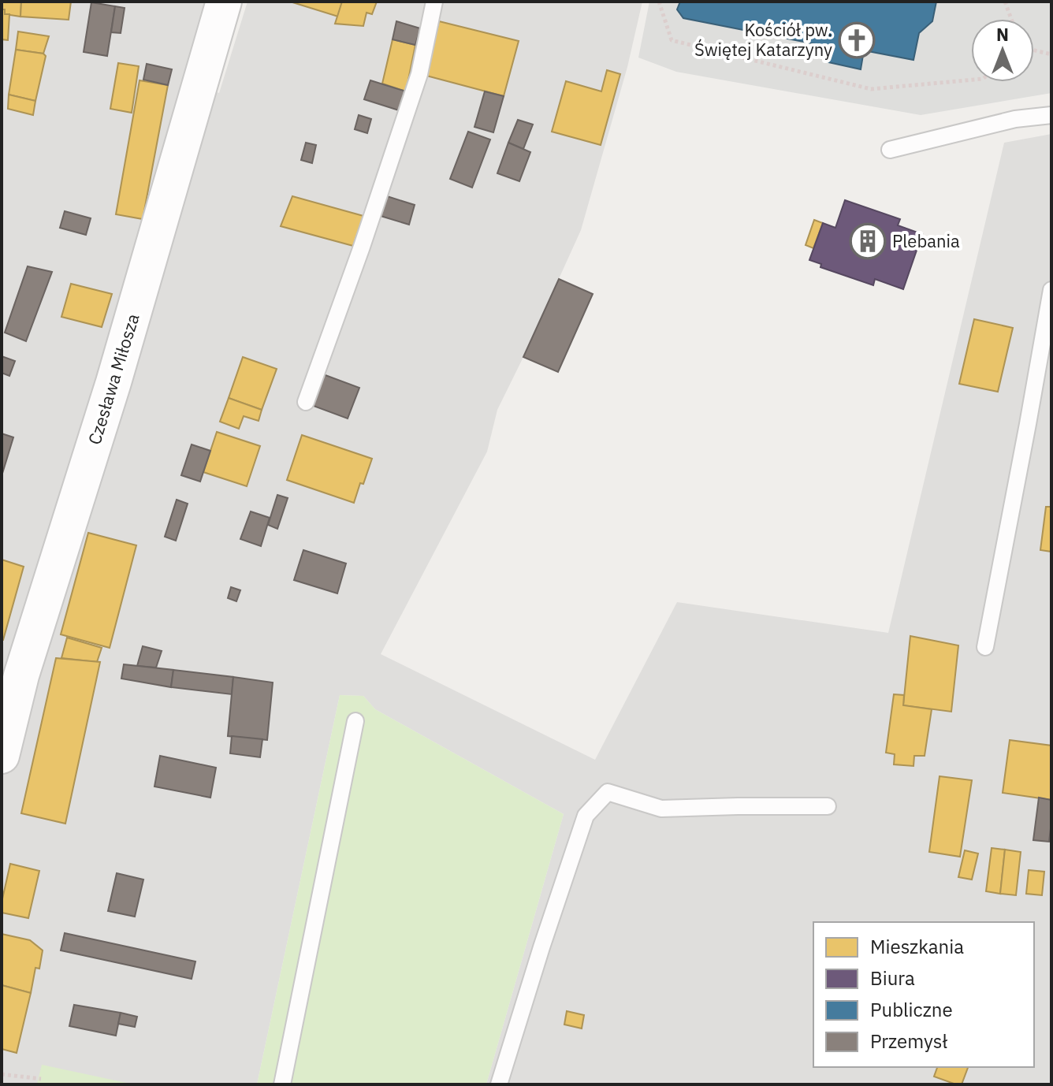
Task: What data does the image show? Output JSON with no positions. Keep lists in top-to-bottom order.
{
  "streets": {
    "street": ["Czesława Miłosza"]
  },
  "places": {
    "church": ["Kościół pw. Świętej Katarzyny"],
    "building": ["Plebania"]
  },
  "legend": [
    "Mieszkania",
    "Biura",
    "Publiczne",
    "Przemysł"
  ],
  "north": "top"
}
